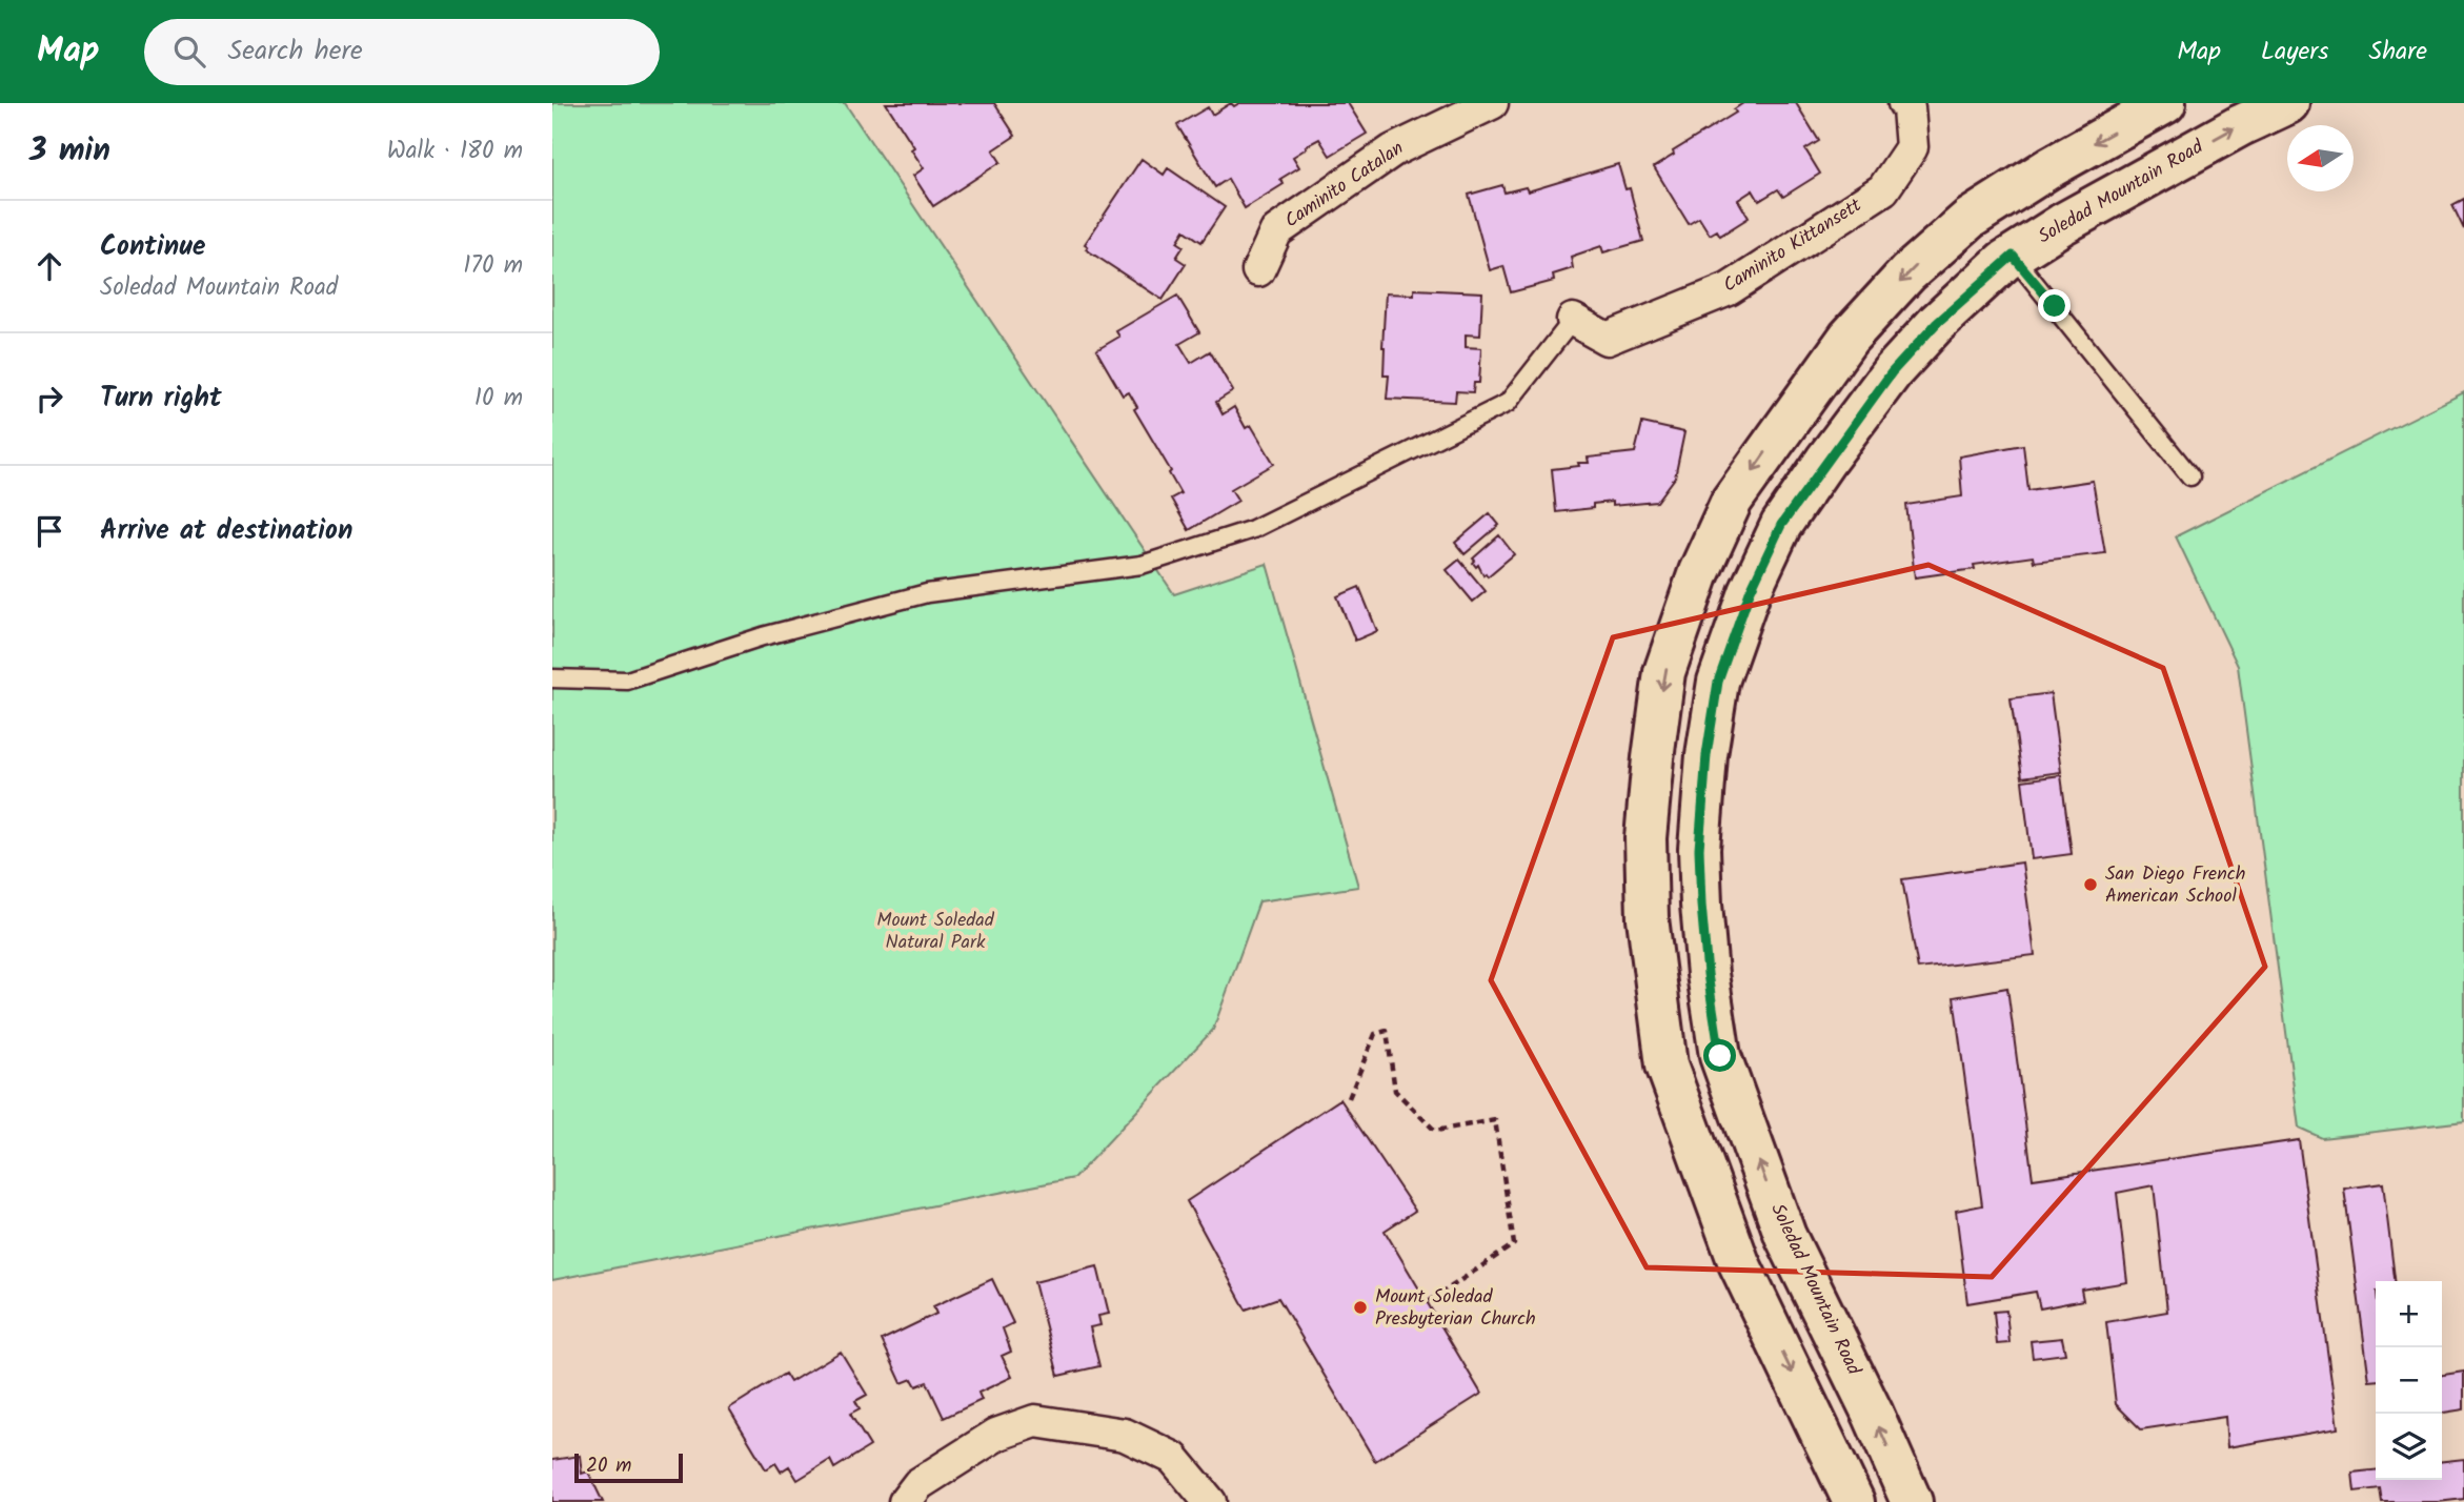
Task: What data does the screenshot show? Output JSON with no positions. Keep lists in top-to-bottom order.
{
  "streets": {
    "main road": ["Soledad Mountain Road"],
    "street": ["Caminito Catalan", "Caminito Kittansett"]
  },
  "one_way": ["Soledad Mountain Road"],
  "parks": ["Mount Soledad Natural Park"],
  "places": ["San Diego French American School", "Mount Soledad Presbyterian Church"],
  "scale_bar": "20 m",
  "north": "left",
  "page": {
    "header": "Map",
    "search": "Search here",
    "nav": ["Map", "Layers", "Share"],
    "heading": ["3 min", "Walk · 180 m"],
    "list": [
      ["Continue", "Soledad Mountain Road", "170 m"],
      ["Turn right", "10 m"],
      "Arrive at destination"
    ],
    "map_buttons": ["+", "−"],
    "scale": "20 m"
  }
}
